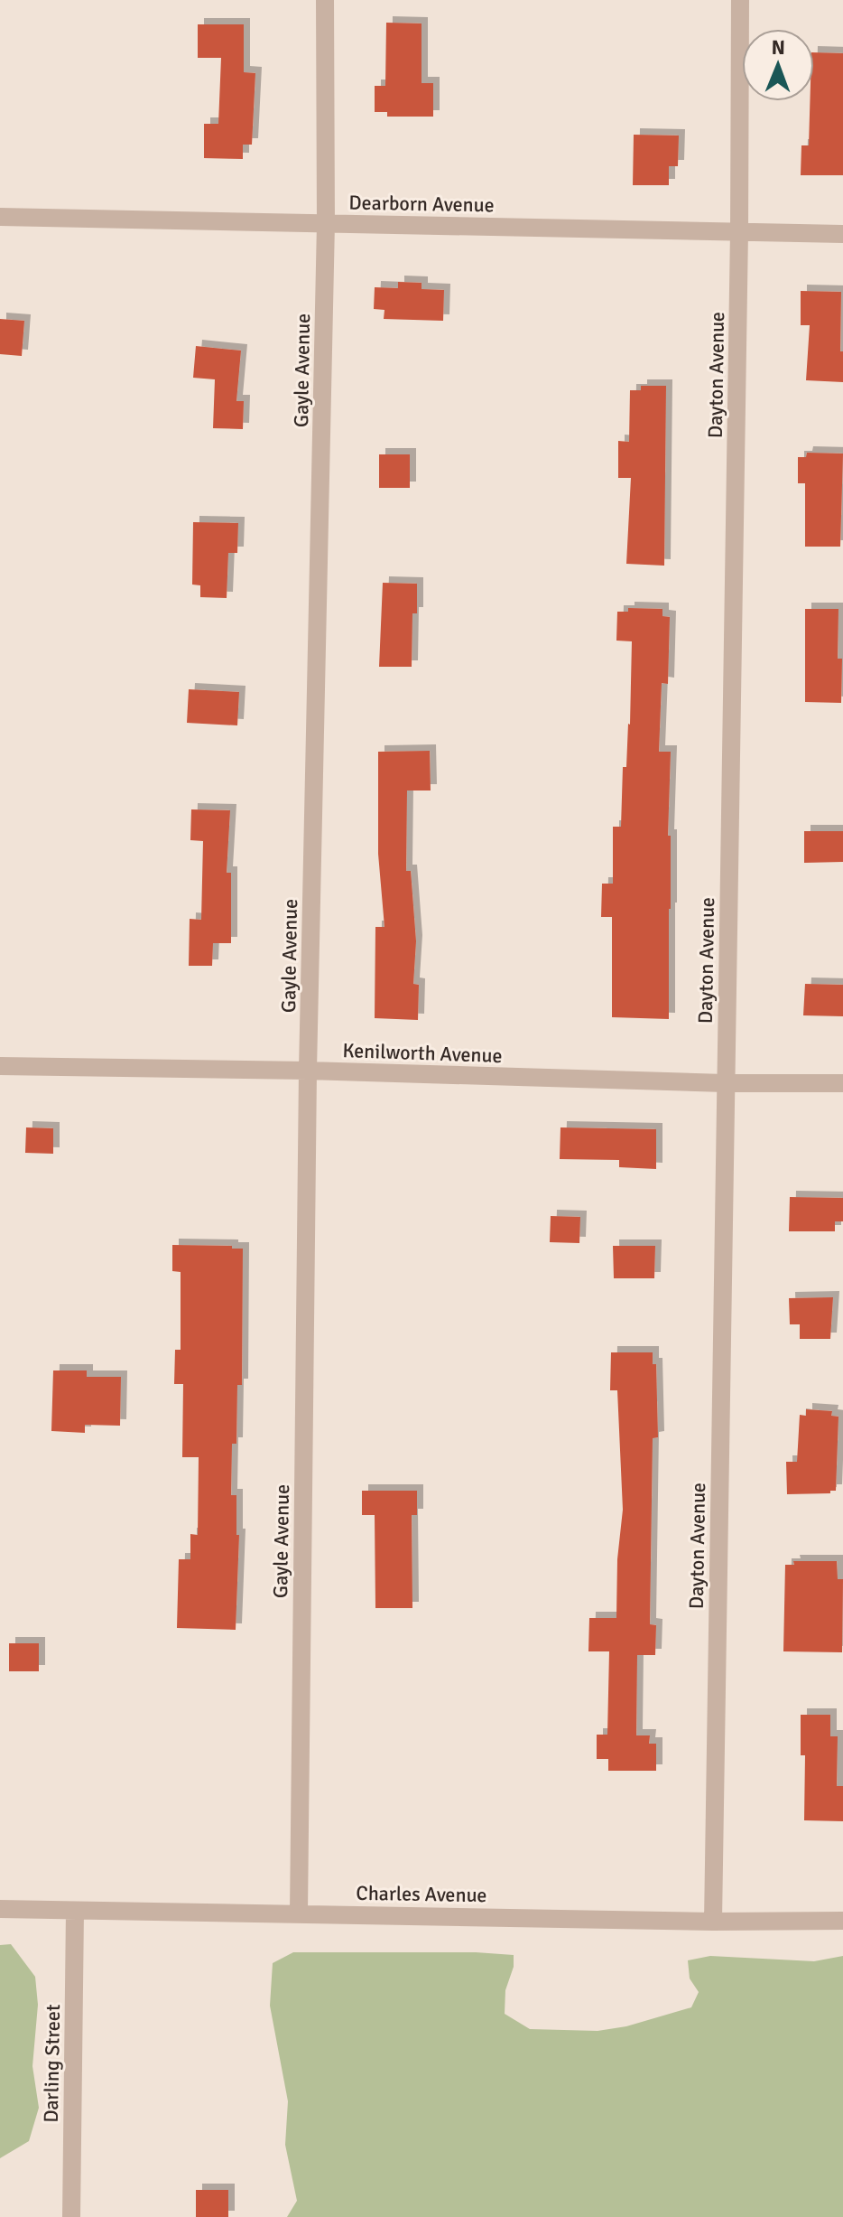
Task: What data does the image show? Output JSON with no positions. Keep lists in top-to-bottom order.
{
  "streets": {
    "street": [
      "Dearborn Avenue",
      "Gayle Avenue",
      "Dayton Avenue",
      "Kenilworth Avenue",
      "Charles Avenue",
      "Darling Street"
    ]
  },
  "crossings": [
    ["Dearborn Avenue", "Gayle Avenue"],
    ["Dearborn Avenue", "Dayton Avenue"],
    ["Gayle Avenue", "Kenilworth Avenue"],
    ["Gayle Avenue", "Charles Avenue"],
    ["Dayton Avenue", "Kenilworth Avenue"],
    ["Dayton Avenue", "Charles Avenue"],
    ["Charles Avenue", "Darling Street"]
  ],
  "north": "top"
}
